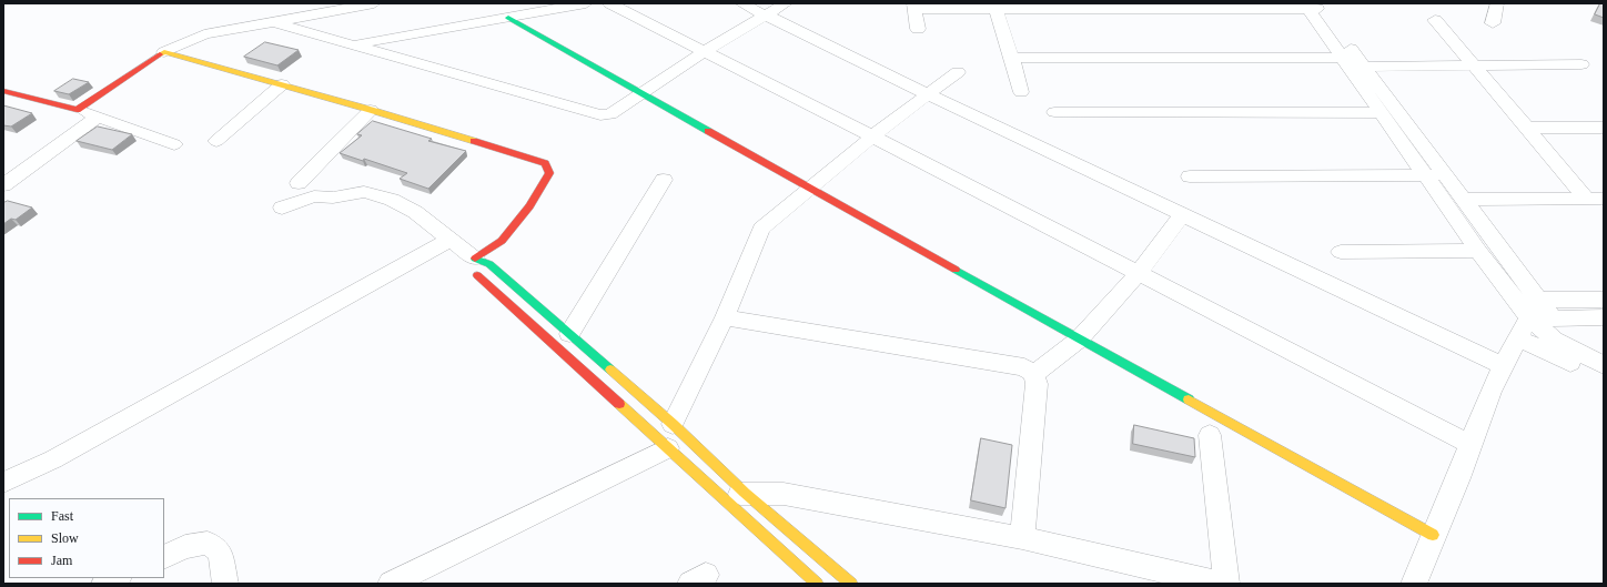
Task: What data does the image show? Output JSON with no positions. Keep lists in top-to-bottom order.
{
  "legend": ["Fast", "Slow", "Jam"]
}
